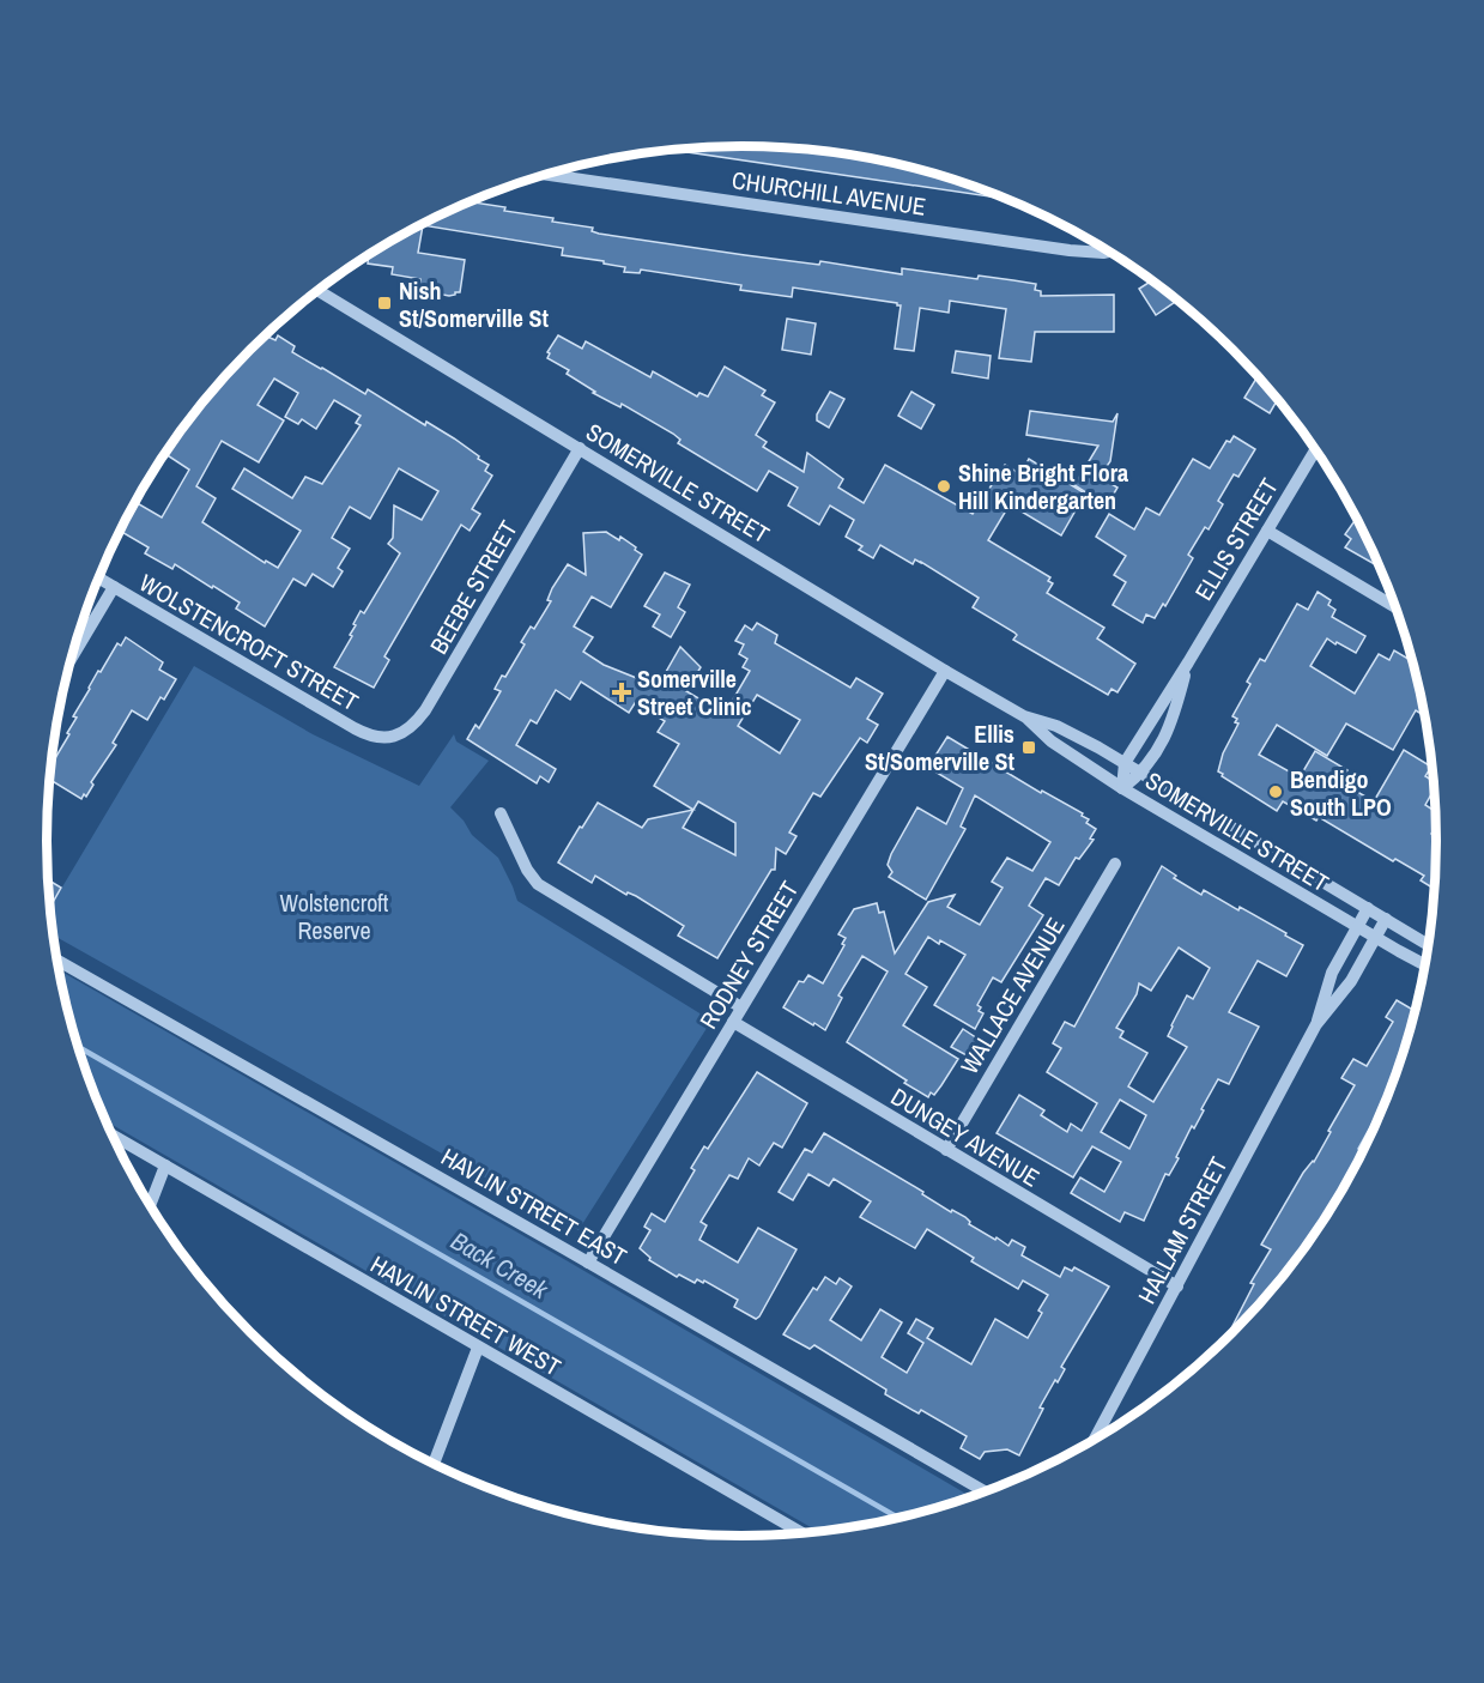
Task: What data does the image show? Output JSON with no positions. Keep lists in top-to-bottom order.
{
  "streets": {
    "street": [
      "CHURCHILL AVENUE",
      "SOMERVILLE STREET",
      "ELLIS STREET",
      "BEEBE STREET",
      "WOLSTENCROFT STREET",
      "RODNEY STREET",
      "WALLACE AVENUE",
      "DUNGEY AVENUE",
      "HAVLIN STREET EAST",
      "HALLAM STREET",
      "HAVLIN STREET WEST"
    ]
  },
  "crossings": [
    ["SOMERVILLE STREET", "ELLIS STREET"],
    ["SOMERVILLE STREET", "BEEBE STREET"],
    ["SOMERVILLE STREET", "RODNEY STREET"],
    ["SOMERVILLE STREET", "HALLAM STREET"],
    ["BEEBE STREET", "WOLSTENCROFT STREET"],
    ["RODNEY STREET", "DUNGEY AVENUE"],
    ["RODNEY STREET", "HAVLIN STREET EAST"],
    ["WALLACE AVENUE", "DUNGEY AVENUE"],
    ["DUNGEY AVENUE", "HALLAM STREET"]
  ],
  "water": ["Back Creek"],
  "parks": ["Wolstencroft Reserve"],
  "places": {
    "transit": ["Nish St/Somerville St", "Ellis St/Somerville St"],
    "other": ["Shine Bright Flora Hill Kindergarten", "Bendigo South LPO"],
    "health": ["Somerville Street Clinic"]
  }
}
